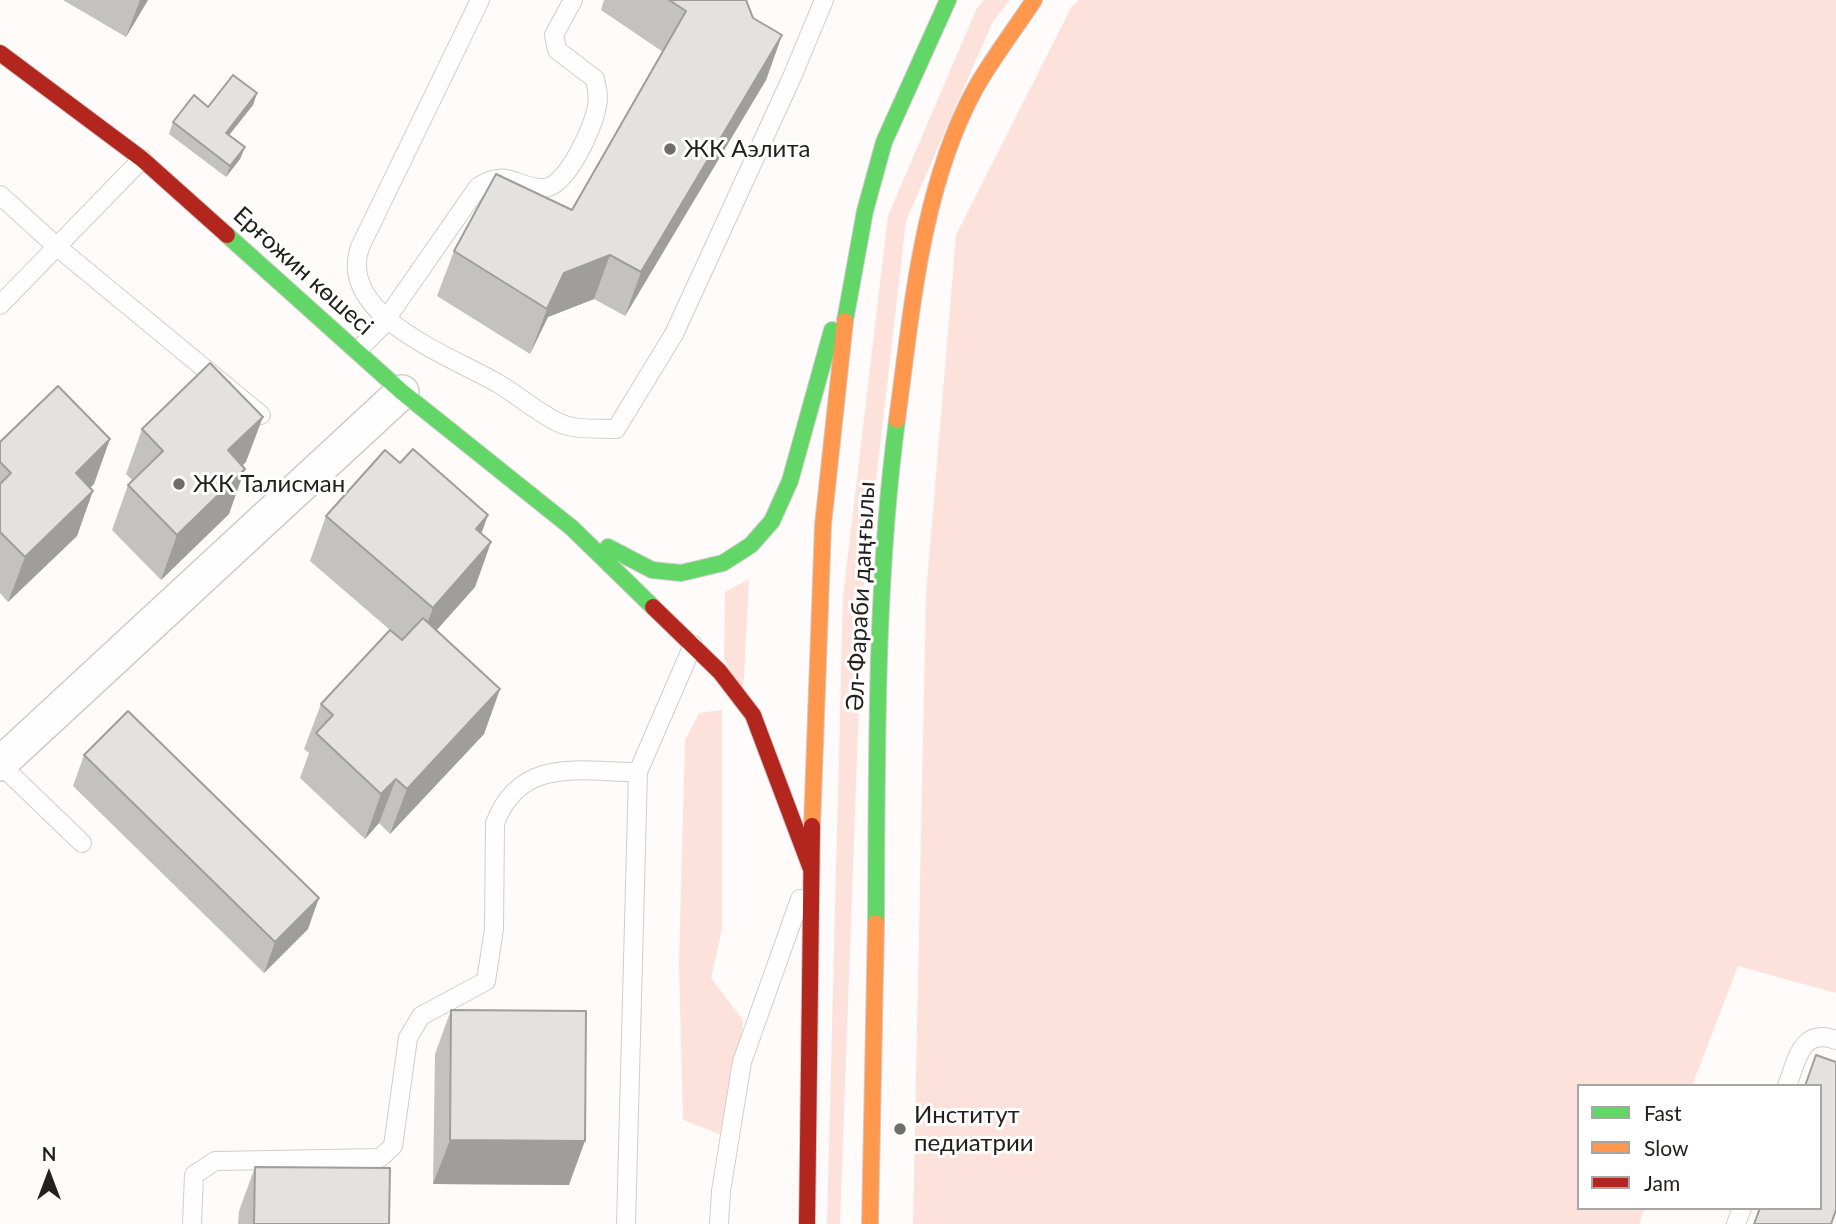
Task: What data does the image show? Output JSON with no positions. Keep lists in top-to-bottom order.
{
  "streets": {
    "main road": ["Ерғожин көшесі", "Әл-Фараби даңғылы"]
  },
  "crossings": [
    ["Ерғожин көшесі", "Әл-Фараби даңғылы"]
  ],
  "places": ["ЖК Аэлита", "ЖК Талисман", "Институт педиатрии"],
  "legend": ["Fast", "Slow", "Jam"],
  "north": "top"
}
